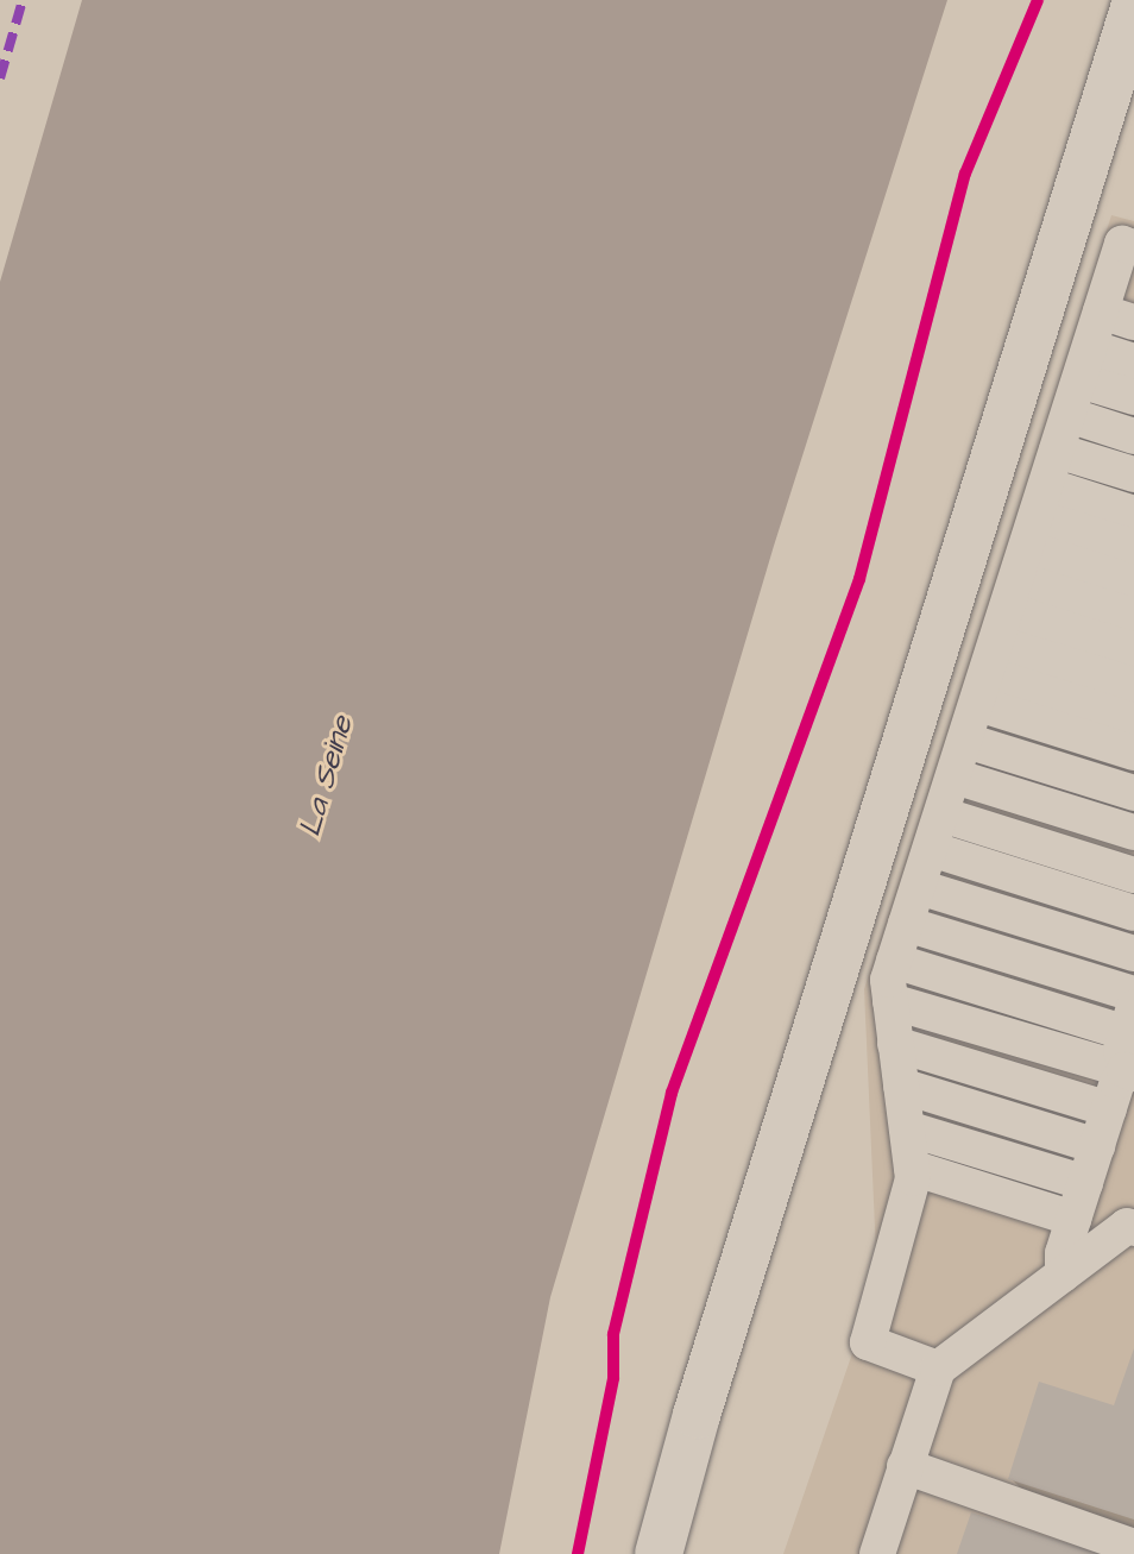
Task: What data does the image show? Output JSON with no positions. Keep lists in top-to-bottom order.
{
  "water": ["La Seine"]
}
